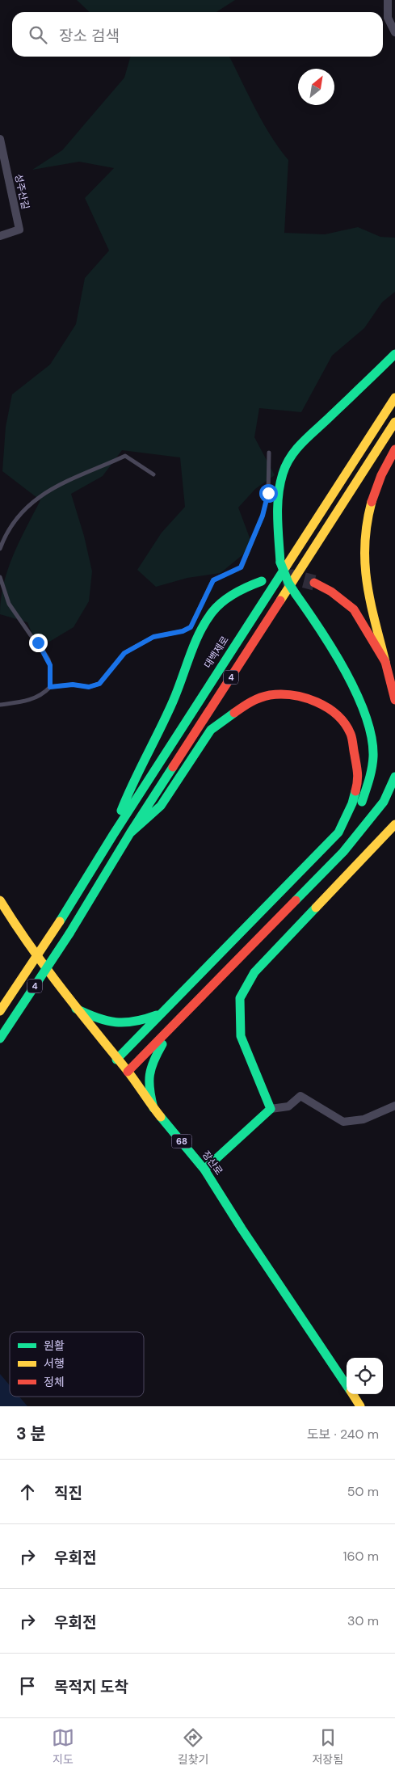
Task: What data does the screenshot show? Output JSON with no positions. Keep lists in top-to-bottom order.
{
  "streets": {
    "main road": [
      "대백제로",
      "4",
      "68",
      "장산로"
    ],
    "street": ["성주산길"]
  },
  "legend": ["원활", "서행", "정체"],
  "north": "top right",
  "page": {
    "search": "장소 검색",
    "heading": ["3 분", "도보 · 240 m"],
    "list": [
      ["직진", "50 m"],
      ["우회전", "160 m"],
      ["우회전", "30 m"],
      "목적지 도착"
    ],
    "nav": ["지도", "길찾기", "저장됨"]
  }
}
